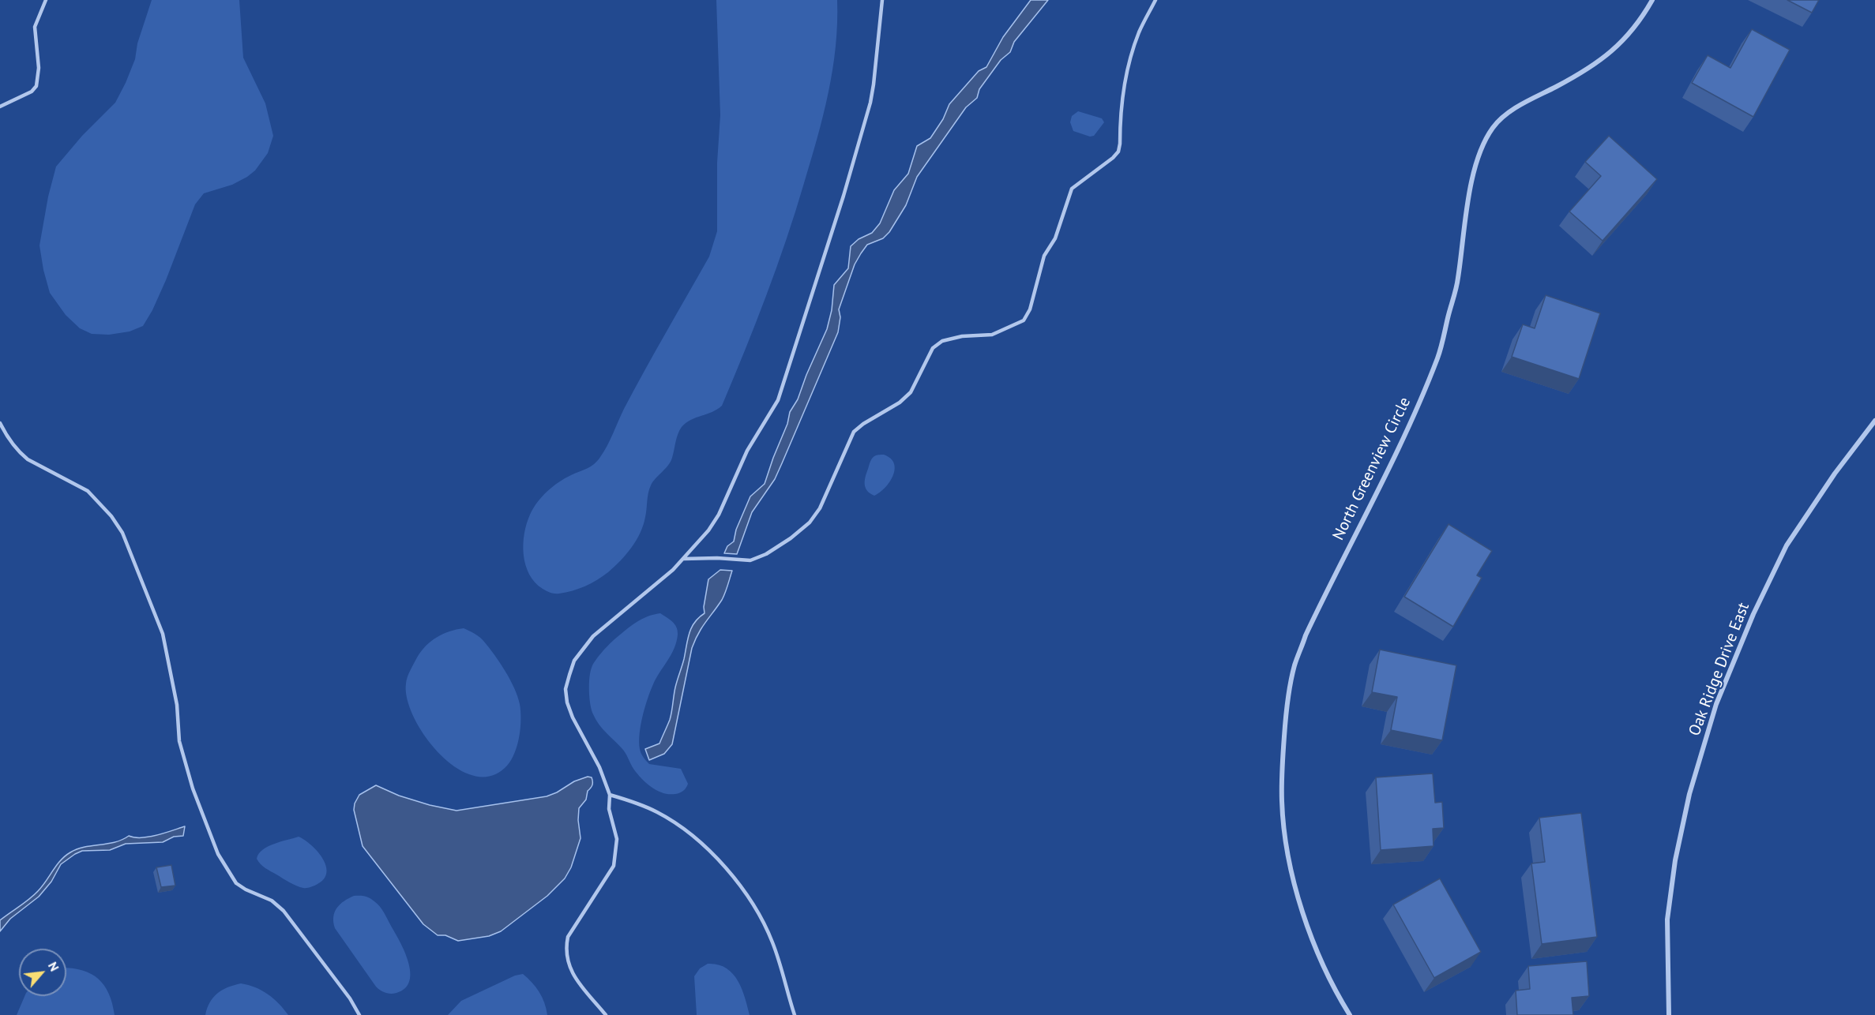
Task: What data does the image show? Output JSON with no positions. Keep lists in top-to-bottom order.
{
  "streets": {
    "street": ["North Greenview Circle", "Oak Ridge Drive East"]
  },
  "north": "top right"
}
